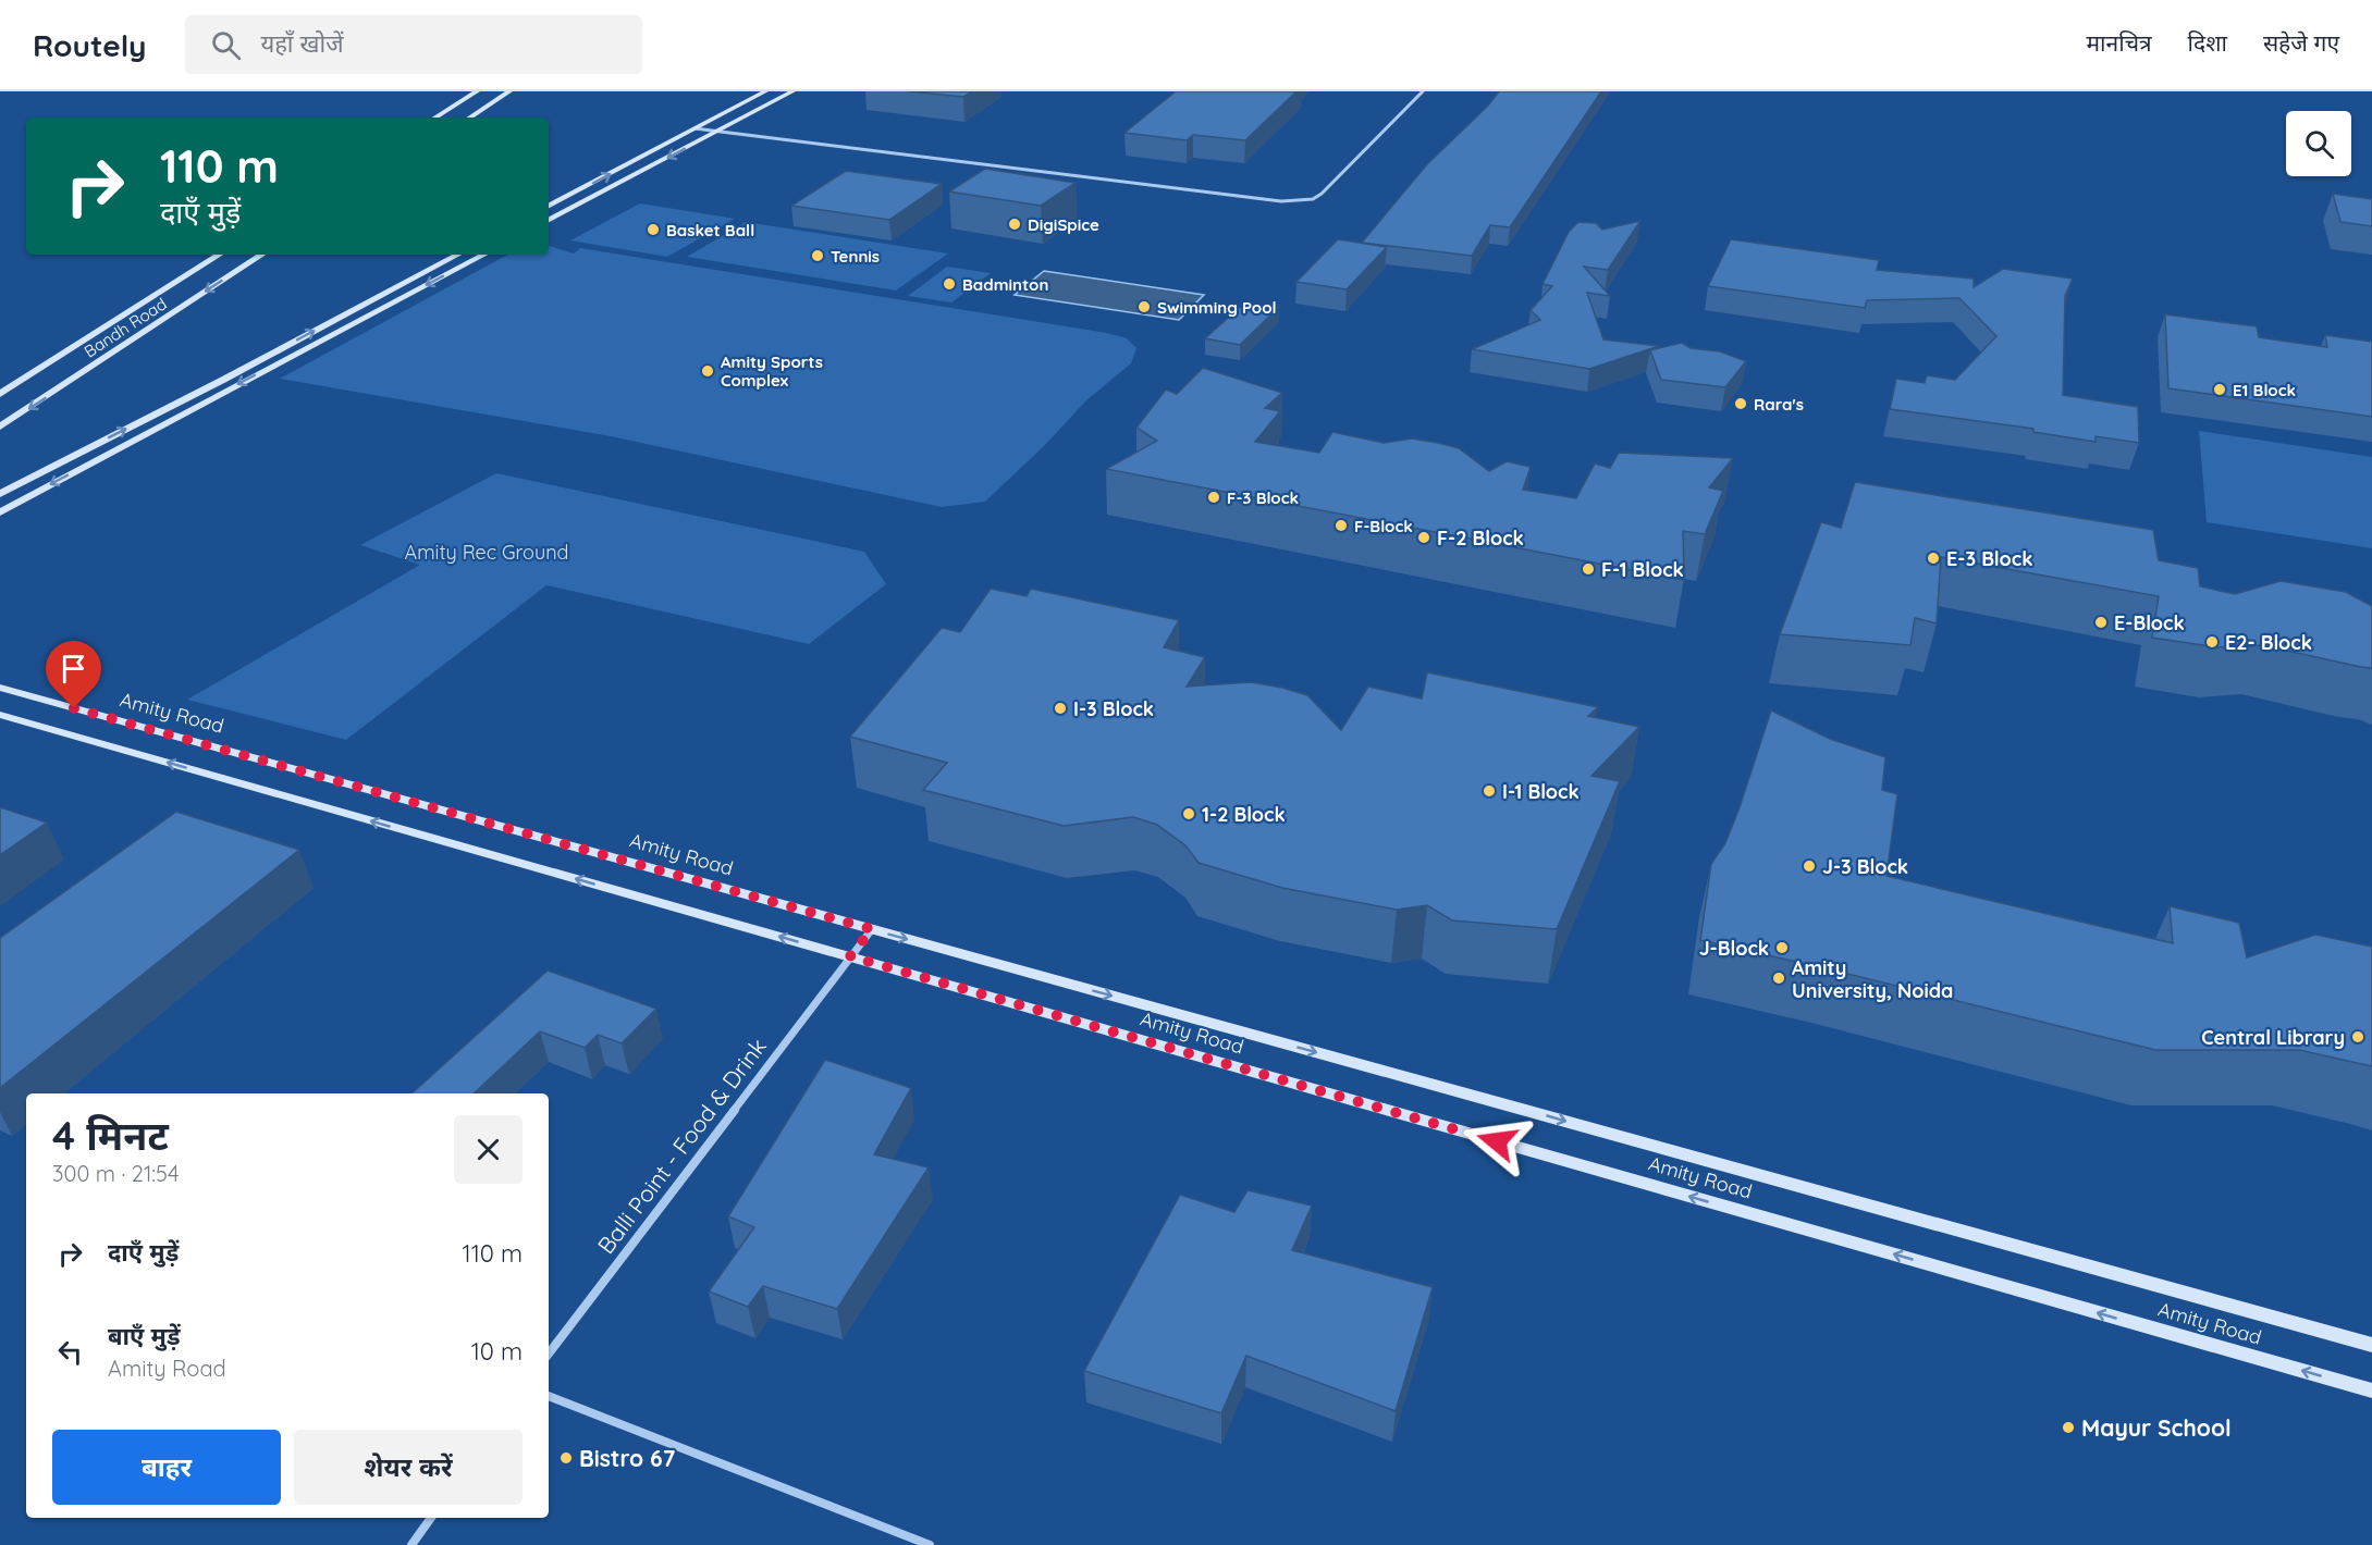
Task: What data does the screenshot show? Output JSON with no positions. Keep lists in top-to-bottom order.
{
  "streets": {
    "street": ["Bandh Road", "Amity Road", "Balli Point - Food & Drink"]
  },
  "crossings": [
    ["Amity Road", "Balli Point - Food & Drink"]
  ],
  "parks": ["Amity Rec Ground"],
  "places": [
    "DigiSpice",
    "Basket Ball",
    "Tennis",
    "Badminton",
    "Swimming Pool",
    "Amity Sports Complex",
    "E1 Block",
    "Rara's",
    "F-3 Block",
    "F-Block",
    "F-2 Block",
    "E-3 Block",
    "F-1 Block",
    "E-Block",
    "E2- Block",
    "I-3 Block",
    "I-1 Block",
    "1-2 Block",
    "J-3 Block",
    "J-Block",
    "Amity University, Noida",
    "Central Library",
    "Mayur School",
    "Bistro 67"
  ],
  "page": {
    "header": "Routely",
    "search": "यहाँ खोजें",
    "nav": ["मानचित्र", "दिशा", "सहेजे गए"],
    "turn": ["110 m", "दाएँ मुड़ें"],
    "heading": ["4 मिनट", "300 m · 21:54"],
    "list": [
      {
        "name": "दाएँ मुड़ें",
        "value": "110 m"
      },
      {
        "name": "बाएँ मुड़ें",
        "note": "Amity Road",
        "value": "10 m"
      }
    ],
    "buttons": ["बाहर", "शेयर करें"]
  }
}
